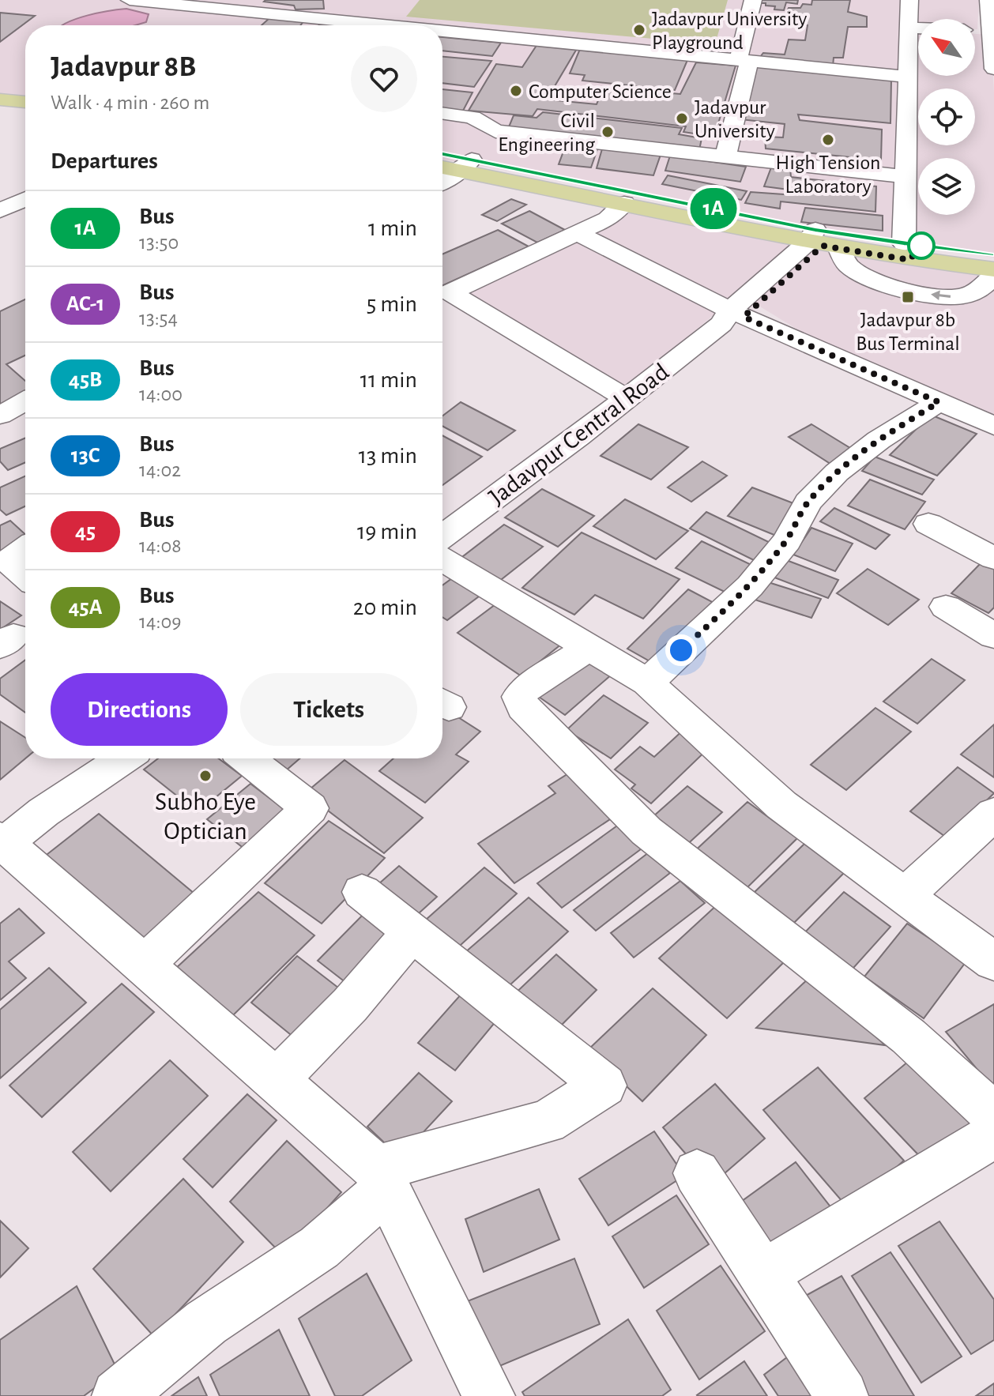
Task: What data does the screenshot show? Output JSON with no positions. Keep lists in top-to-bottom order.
{
  "streets": {
    "street": ["Jadavpur Central Road"]
  },
  "places": {
    "other": [
      "Jadavpur University Playground",
      "Computer Science",
      "Jadavpur University",
      "Civil Engineering",
      "High Tension Laboratory",
      "Subho Eye Optician"
    ],
    "transit": ["Jadavpur 8b Bus Terminal"]
  },
  "lines": ["bus line 1A"],
  "north": "top left",
  "page": {
    "on_map": "1A",
    "heading": [
      ["Jadavpur 8B", "Walk · 4 min · 260 m"],
      "Departures"
    ],
    "list": [
      {
        "mark": "1A",
        "name": "Bus",
        "note": "13:50",
        "value": "1 min"
      },
      {
        "mark": "AC-1",
        "name": "Bus",
        "note": "13:54",
        "value": "5 min"
      },
      {
        "mark": "45B",
        "name": "Bus",
        "note": "14:00",
        "value": "11 min"
      },
      {
        "mark": "13C",
        "name": "Bus",
        "note": "14:02",
        "value": "13 min"
      },
      {
        "mark": "45",
        "name": "Bus",
        "note": "14:08",
        "value": "19 min"
      },
      {
        "mark": "45A",
        "name": "Bus",
        "note": "14:09",
        "value": "20 min"
      }
    ],
    "buttons": ["Directions", "Tickets"]
  }
}
